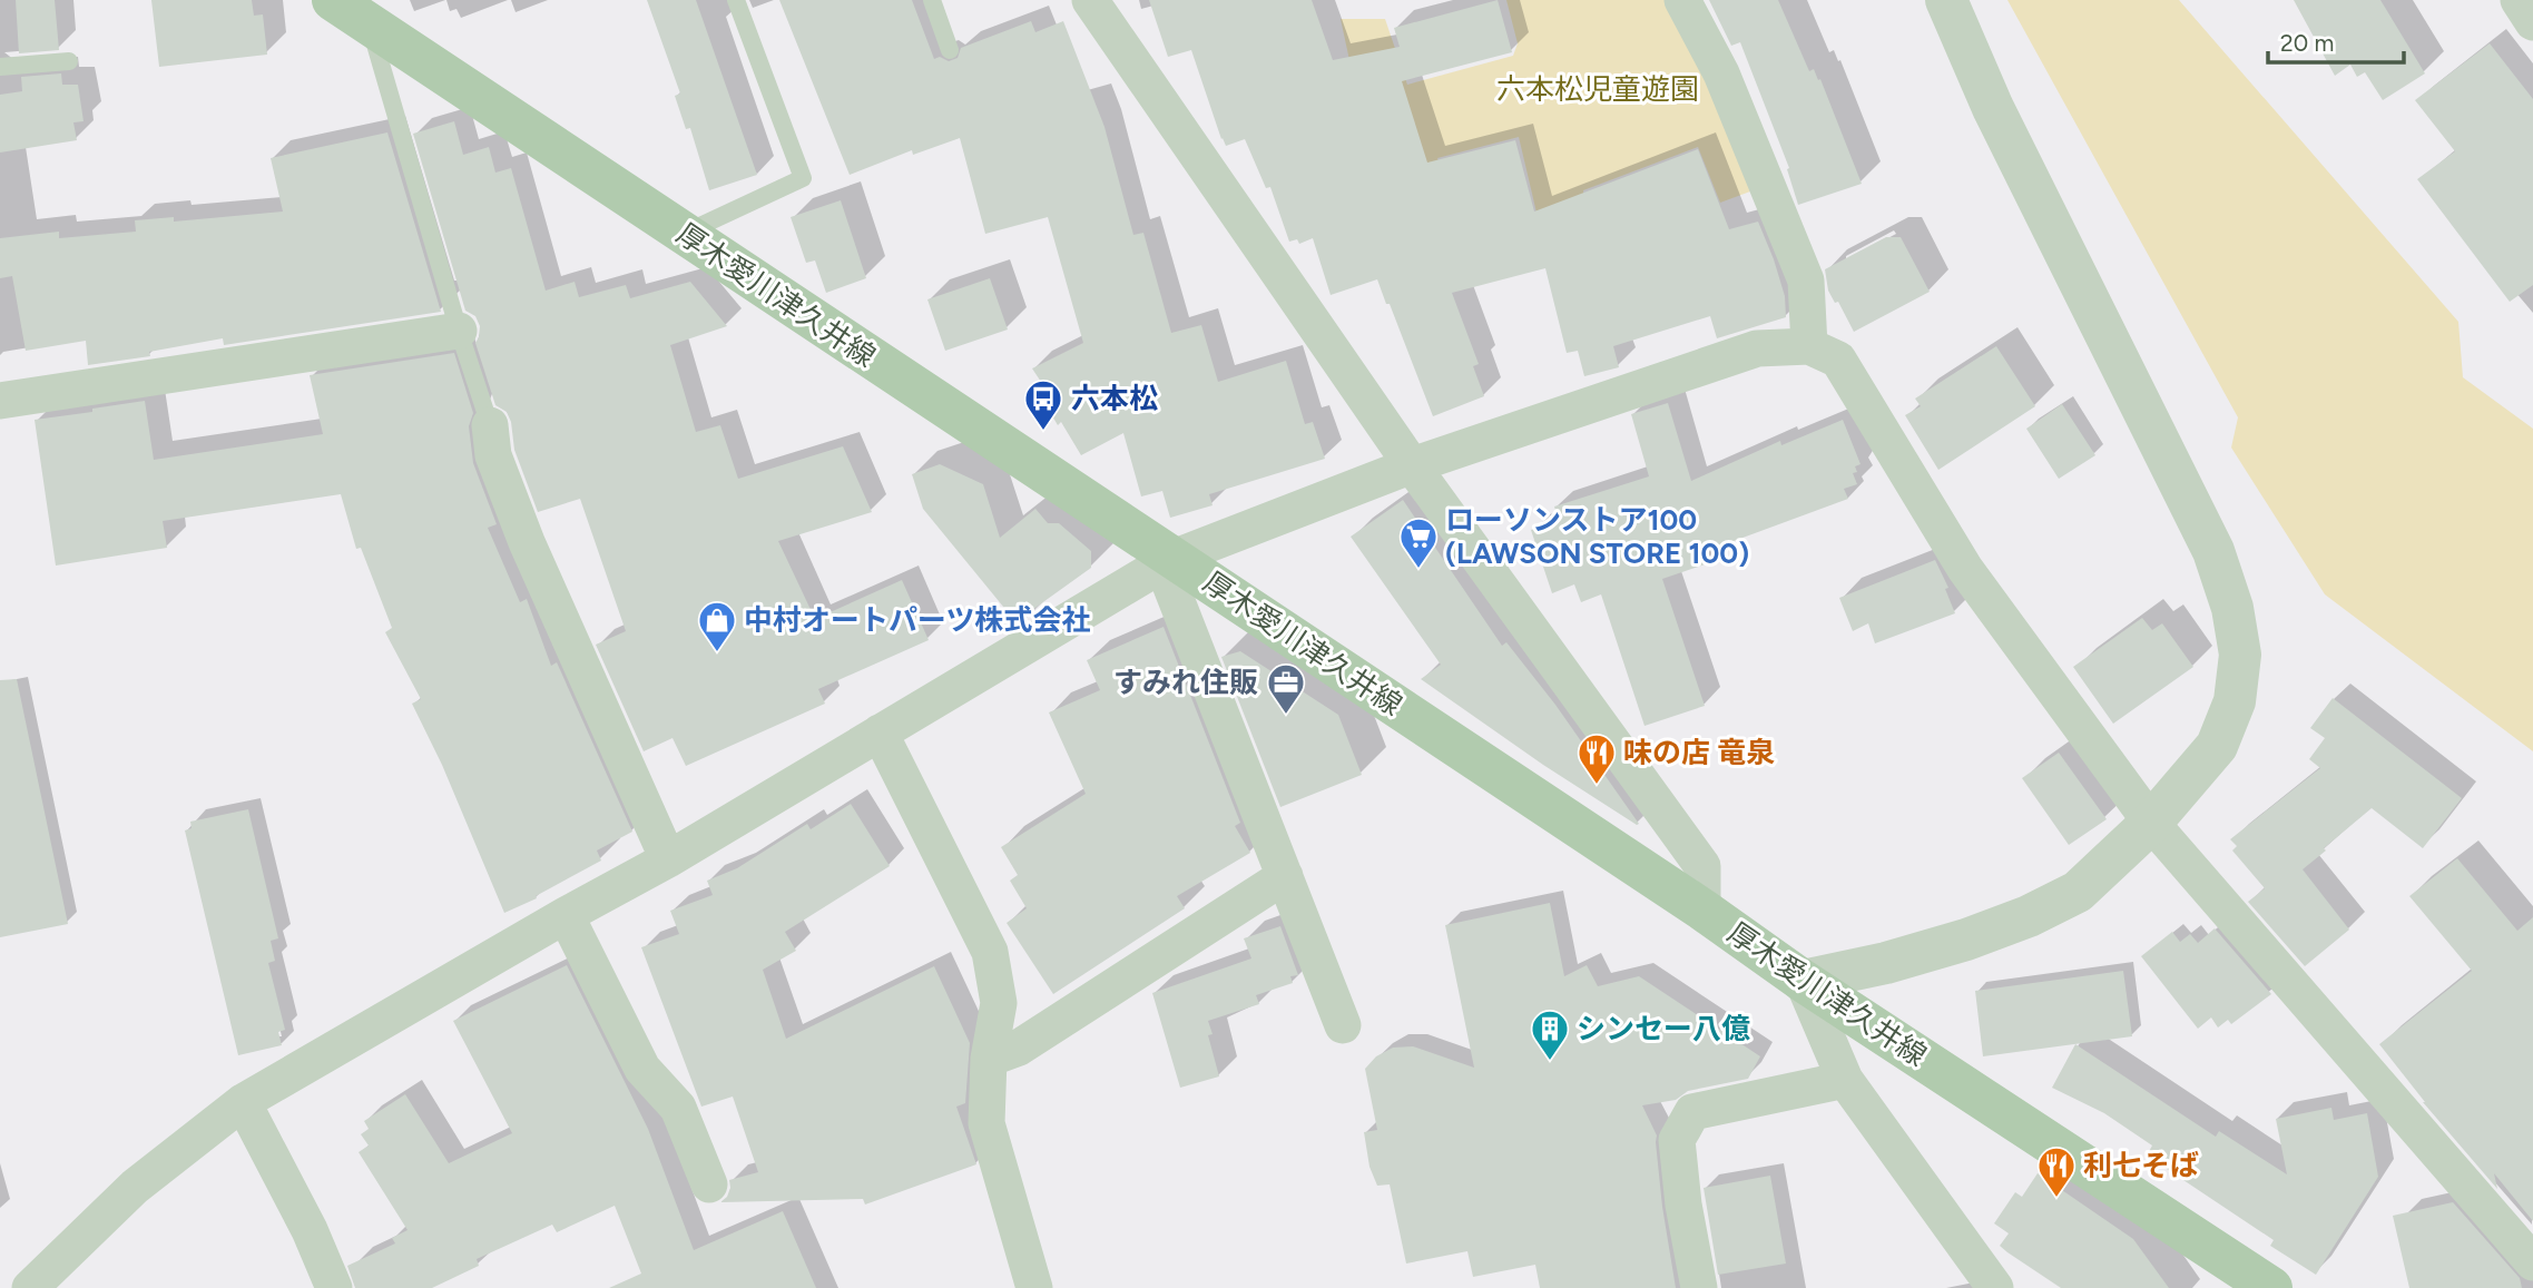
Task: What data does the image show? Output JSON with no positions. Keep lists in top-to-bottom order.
{
  "streets": {
    "main road": ["厚木愛川津久井線"]
  },
  "parks": ["六本松児童遊園"],
  "places": {
    "bus stop": ["六本松"],
    "supermarket": ["ローソンストア100 (LAWSON STORE 100)"],
    "shop": ["中村オートパーツ株式会社"],
    "office": ["すみれ住販"],
    "restaurant": ["味の店 竜泉", "利七そば"],
    "building": ["シンセー八億"]
  },
  "scale_bar": "20 m"
}
